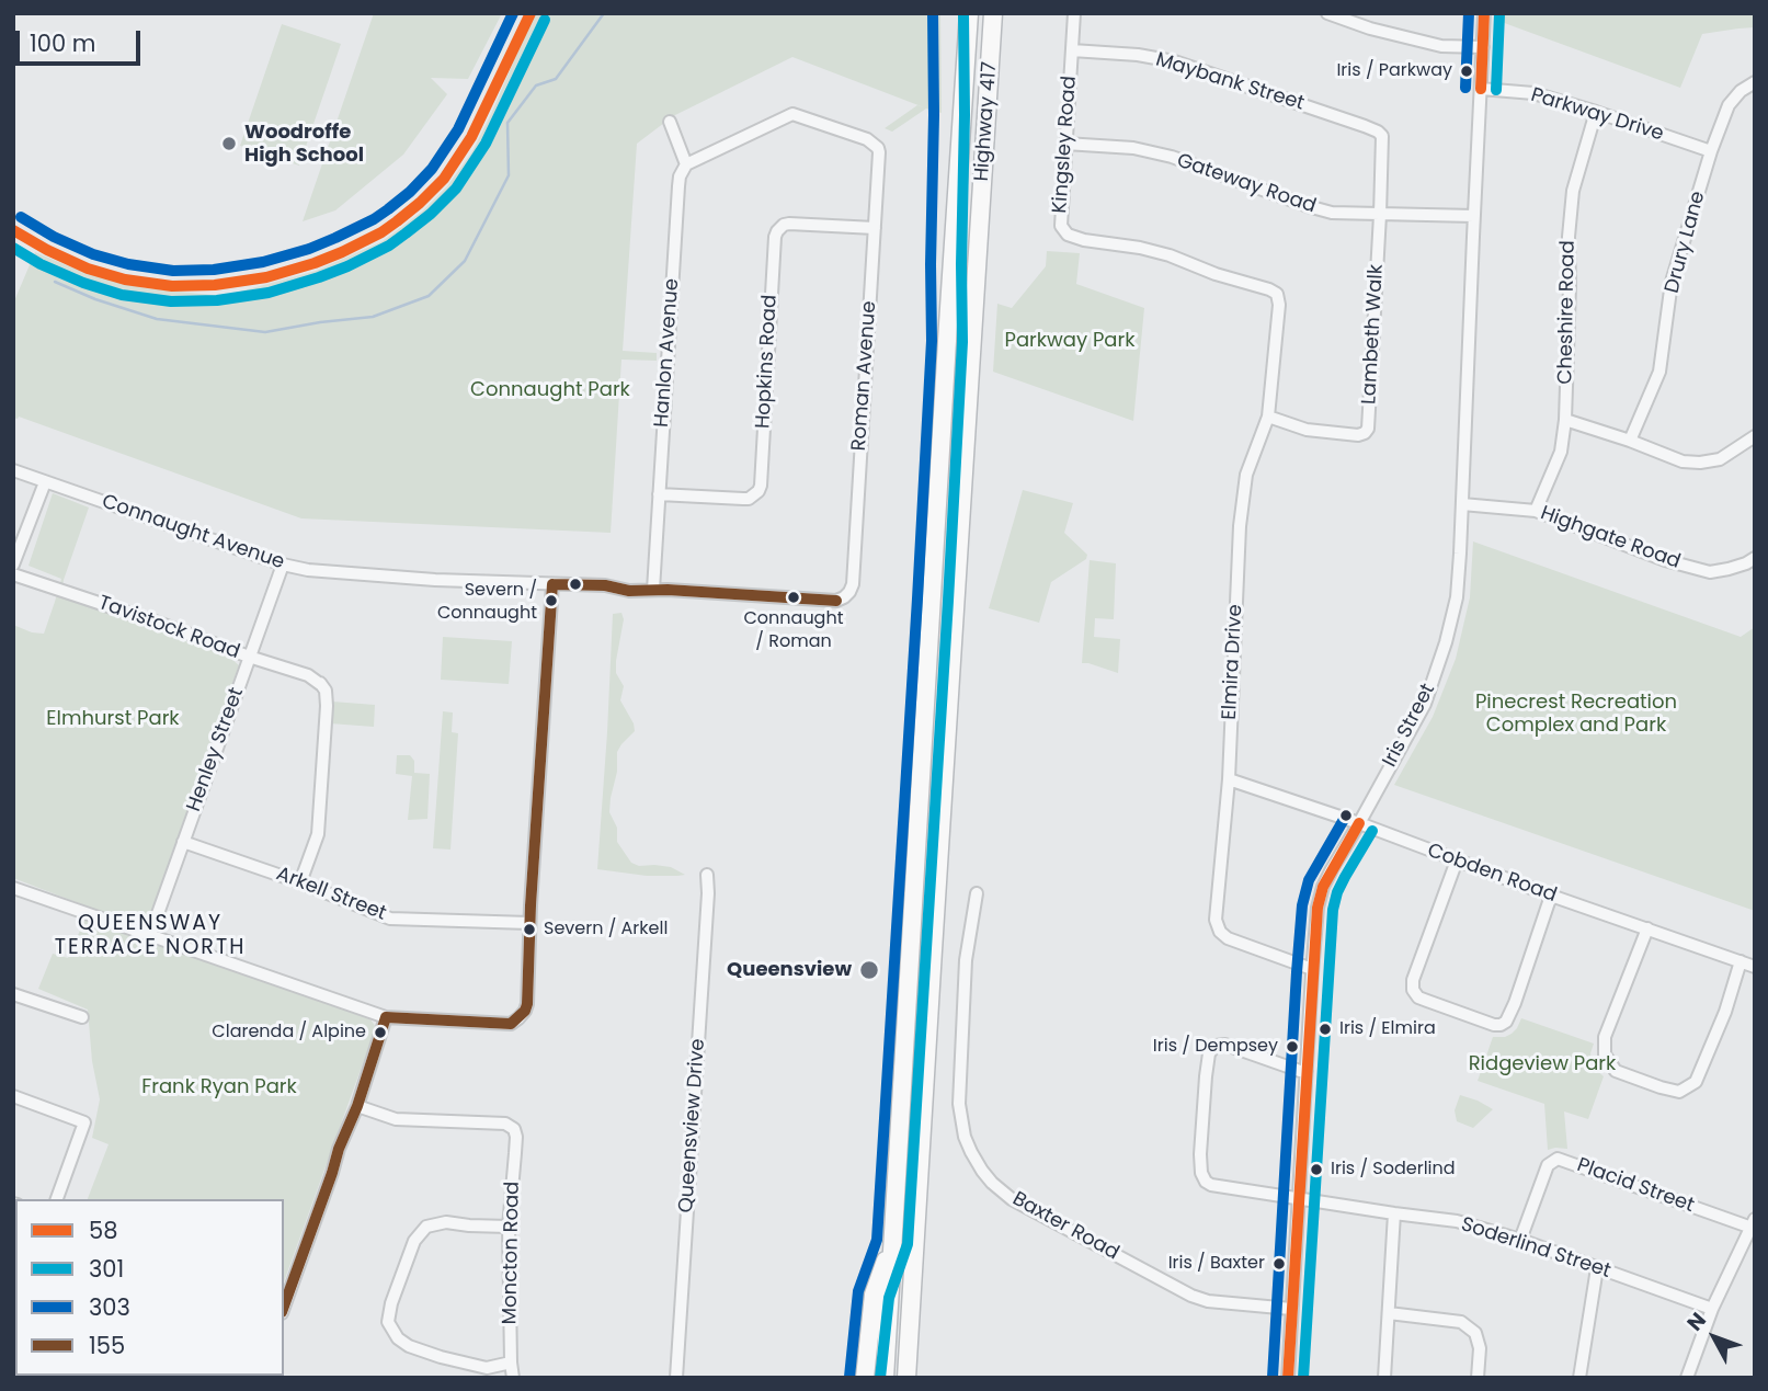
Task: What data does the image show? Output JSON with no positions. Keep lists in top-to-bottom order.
{
  "streets": {
    "highway": ["Highway 417"],
    "street": [
      "Maybank Street",
      "Parkway Drive",
      "Kingsley Road",
      "Gateway Road",
      "Drury Lane",
      "Cheshire Road",
      "Lambeth Walk",
      "Hanlon Avenue",
      "Hopkins Road",
      "Roman Avenue",
      "Connaught Avenue",
      "Highgate Road",
      "Tavistock Road",
      "Elmira Drive",
      "Iris Street",
      "Henley Street",
      "Cobden Road",
      "Arkell Street",
      "Queensview Drive",
      "Placid Street",
      "Baxter Road",
      "Soderlind Street",
      "Moncton Road"
    ]
  },
  "crossings": [
    ["Maybank Street", "Kingsley Road"],
    ["Maybank Street", "Lambeth Walk"],
    ["Parkway Drive", "Drury Lane"],
    ["Parkway Drive", "Cheshire Road"],
    ["Parkway Drive", "Iris Street"],
    ["Kingsley Road", "Gateway Road"],
    ["Kingsley Road", "Elmira Drive"],
    ["Gateway Road", "Lambeth Walk"],
    ["Gateway Road", "Iris Street"],
    ["Cheshire Road", "Highgate Road"],
    ["Lambeth Walk", "Elmira Drive"],
    ["Hanlon Avenue", "Hopkins Road"],
    ["Hanlon Avenue", "Roman Avenue"],
    ["Hanlon Avenue", "Connaught Avenue"],
    ["Hopkins Road", "Roman Avenue"],
    ["Roman Avenue", "Connaught Avenue"],
    ["Connaught Avenue", "Henley Street"],
    ["Highgate Road", "Iris Street"],
    ["Tavistock Road", "Henley Street"],
    ["Tavistock Road", "Arkell Street"],
    ["Elmira Drive", "Iris Street"],
    ["Elmira Drive", "Cobden Road"],
    ["Iris Street", "Cobden Road"],
    ["Iris Street", "Baxter Road"],
    ["Iris Street", "Soderlind Street"],
    ["Henley Street", "Arkell Street"],
    ["Placid Street", "Soderlind Street"]
  ],
  "districts": ["QUEENSWAY TERRACE NORTH"],
  "parks": [
    "Parkway Park",
    "Connaught Park",
    "Pinecrest Recreation Complex and Park",
    "Elmhurst Park",
    "Ridgeview Park",
    "Frank Ryan Park"
  ],
  "places": [
    "Iris / Parkway",
    "Woodroffe High School",
    "Connaught / Roman",
    "Severn / Connaught",
    "Severn / Arkell",
    "Queensview",
    "Iris / Elmira",
    "Clarenda / Alpine",
    "Iris / Dempsey",
    "Iris / Soderlind",
    "Iris / Baxter"
  ],
  "lines": [
    "transit line 58",
    "transit line 301",
    "transit line 303",
    "transit line 155"
  ],
  "legend": [
    "58",
    "301",
    "303",
    "155"
  ],
  "scale_bar": "100 m",
  "north": "top left"
}
